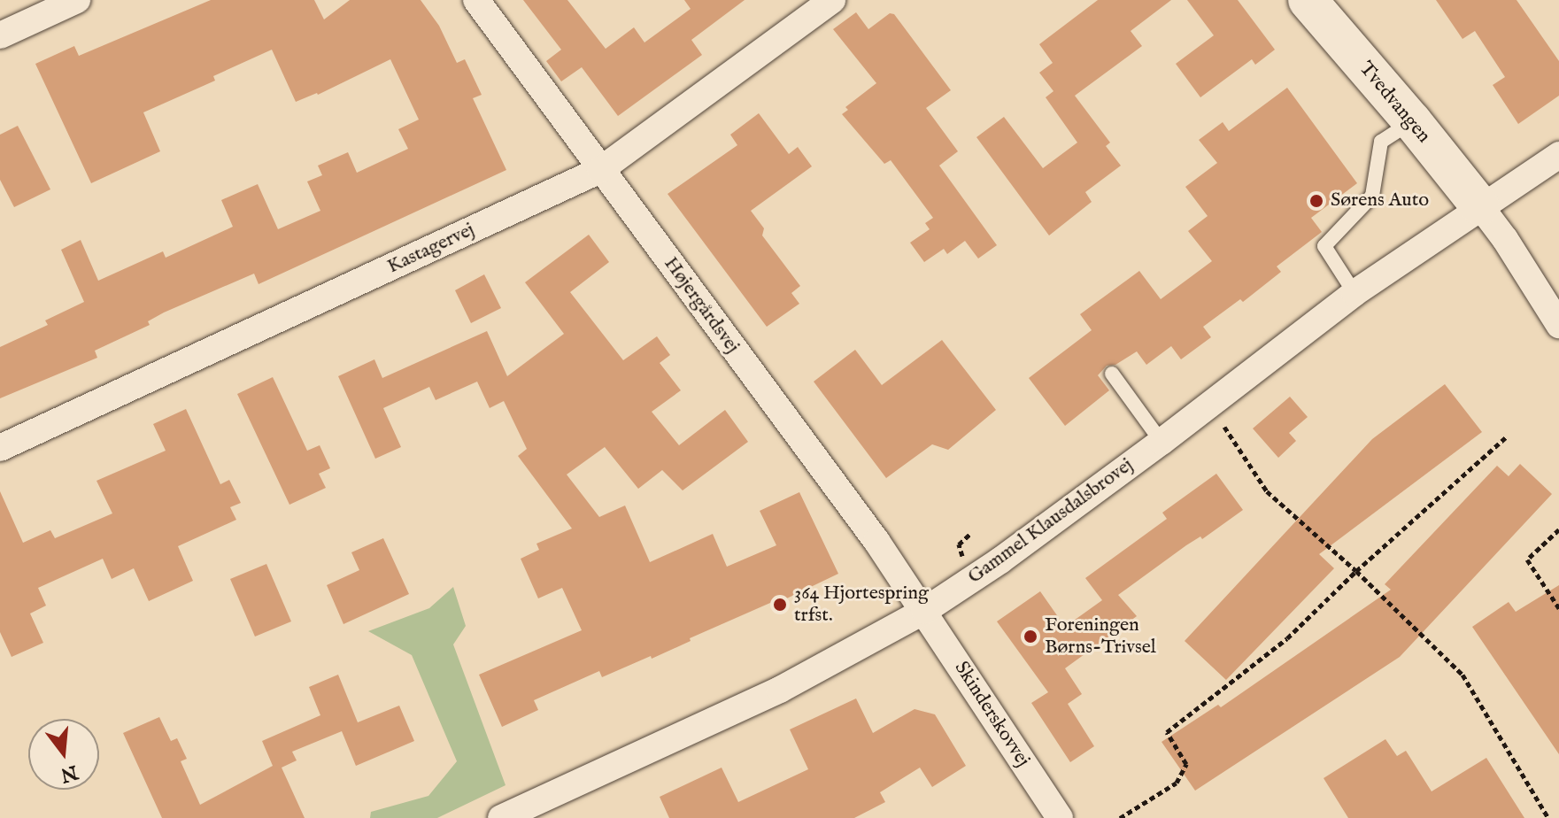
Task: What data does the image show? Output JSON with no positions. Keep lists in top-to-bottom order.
{
  "streets": {
    "street": [
      "Tvedvangen",
      "Kastagervej",
      "Højergårdsvej",
      "Gammel Klausdalsbrovej",
      "Skinderskovvej"
    ]
  },
  "crossings": [
    ["Tvedvangen", "Gammel Klausdalsbrovej"],
    ["Kastagervej", "Højergårdsvej"],
    ["Højergårdsvej", "Gammel Klausdalsbrovej"],
    ["Højergårdsvej", "Skinderskovvej"],
    ["Gammel Klausdalsbrovej", "Skinderskovvej"]
  ],
  "places": ["Sørens Auto", "364 Hjortespring trfst.", "Foreningen Børns-Trivsel"],
  "north": "bottom"
}
